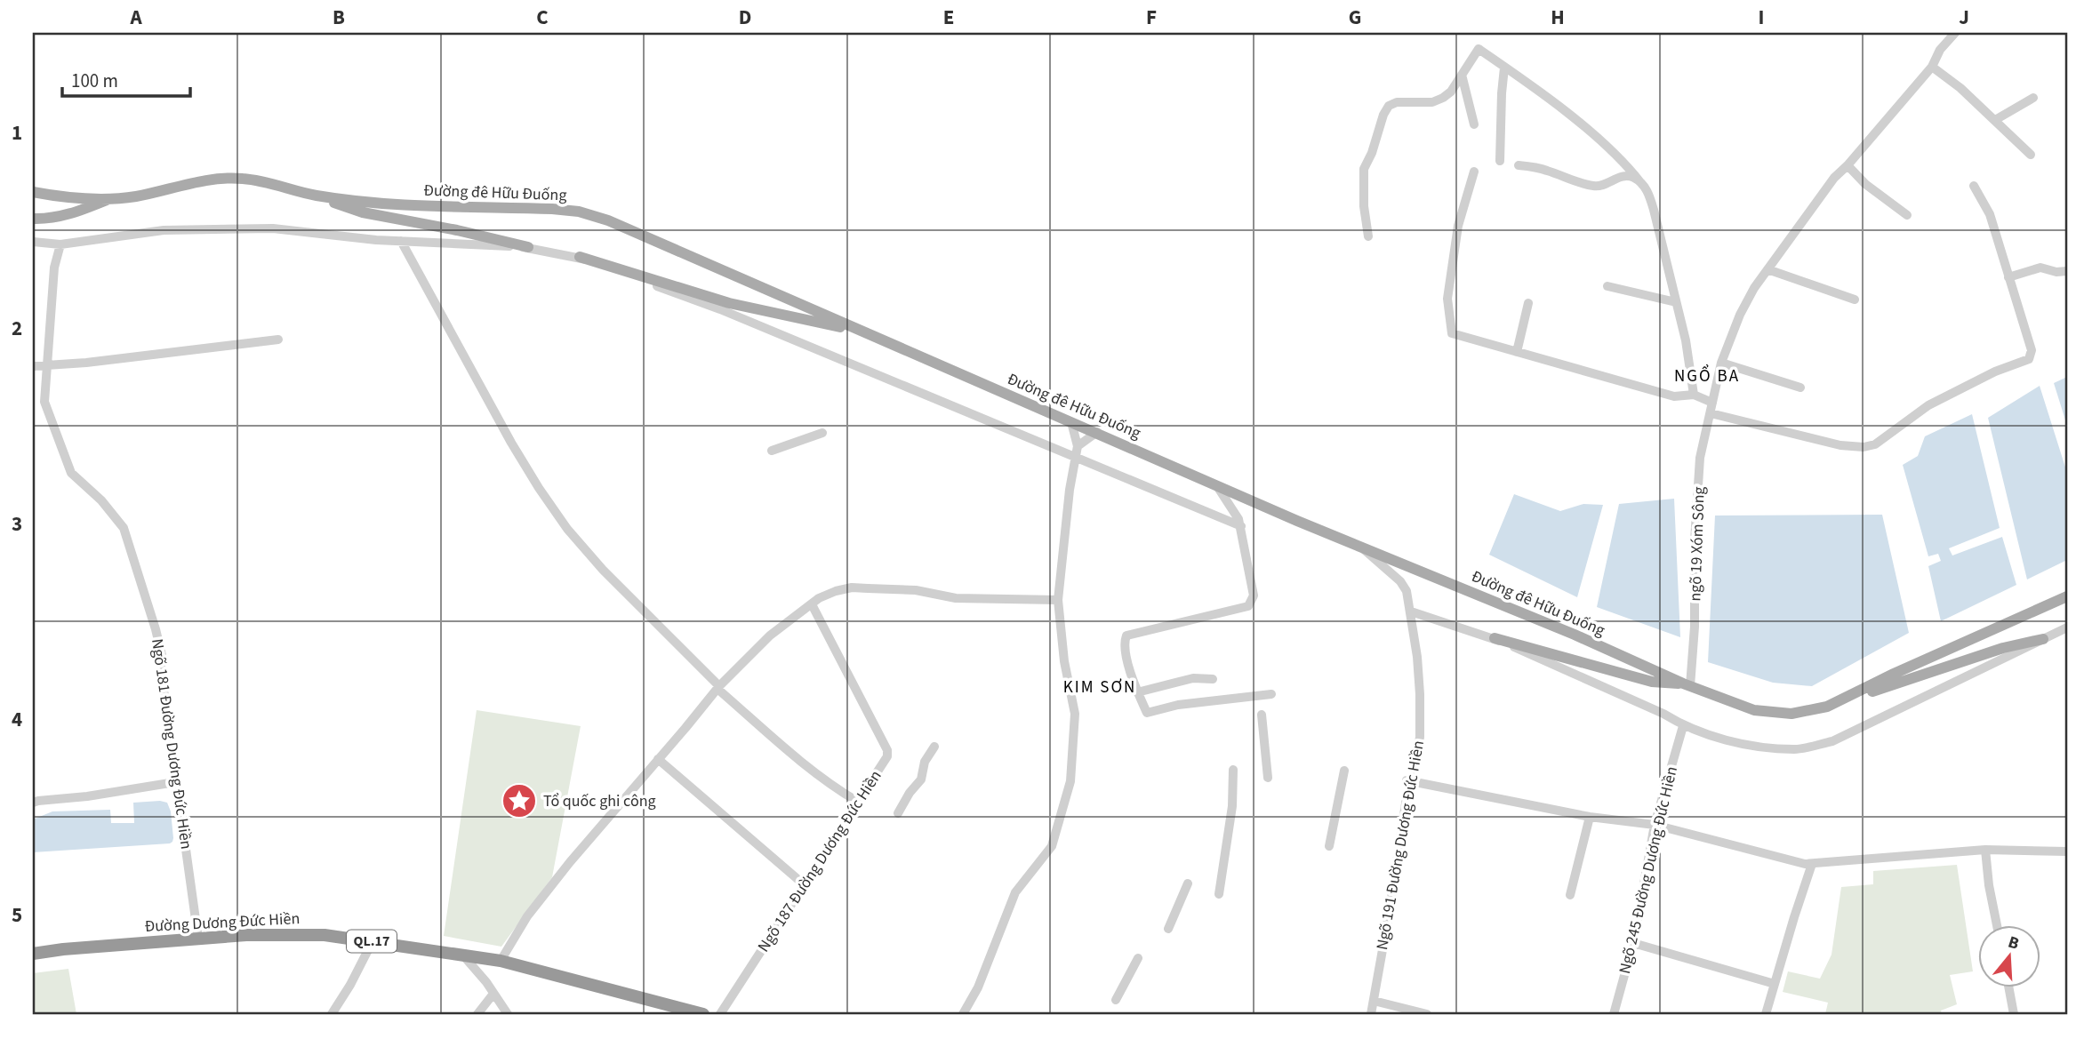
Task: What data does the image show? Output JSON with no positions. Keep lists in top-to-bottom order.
{
  "streets": {
    "highway": ["Đường Dương Đức Hiền", "QL.17"],
    "main road": ["Đường đê Hữu Đuống"],
    "street": [
      "ngõ 19 Xóm Sông",
      "Ngõ 181 Đường Dương Đức Hiền",
      "Ngõ 191 Đường Dương Đức Hiền",
      "Ngõ 187 Đường Dương Đức Hiền",
      "Ngõ 245 Đường Dương Đức Hiền"
    ]
  },
  "crossings": [
    ["Đường đê Hữu Đuống", "ngõ 19 Xóm Sông"],
    ["Đường đê Hữu Đuống", "Ngõ 191 Đường Dương Đức Hiền"],
    ["Ngõ 181 Đường Dương Đức Hiền", "Đường Dương Đức Hiền"]
  ],
  "districts": ["NGỔ BA", "KIM SƠN"],
  "places": {
    "place": ["Tổ quốc ghi công"]
  },
  "scale_bar": "100 m",
  "north": "top",
  "grid": {
    "columns": [
      "A",
      "B",
      "C",
      "D",
      "E",
      "F",
      "G",
      "H",
      "I",
      "J"
    ],
    "rows": [
      "1",
      "2",
      "3",
      "4",
      "5"
    ]
  }
}
